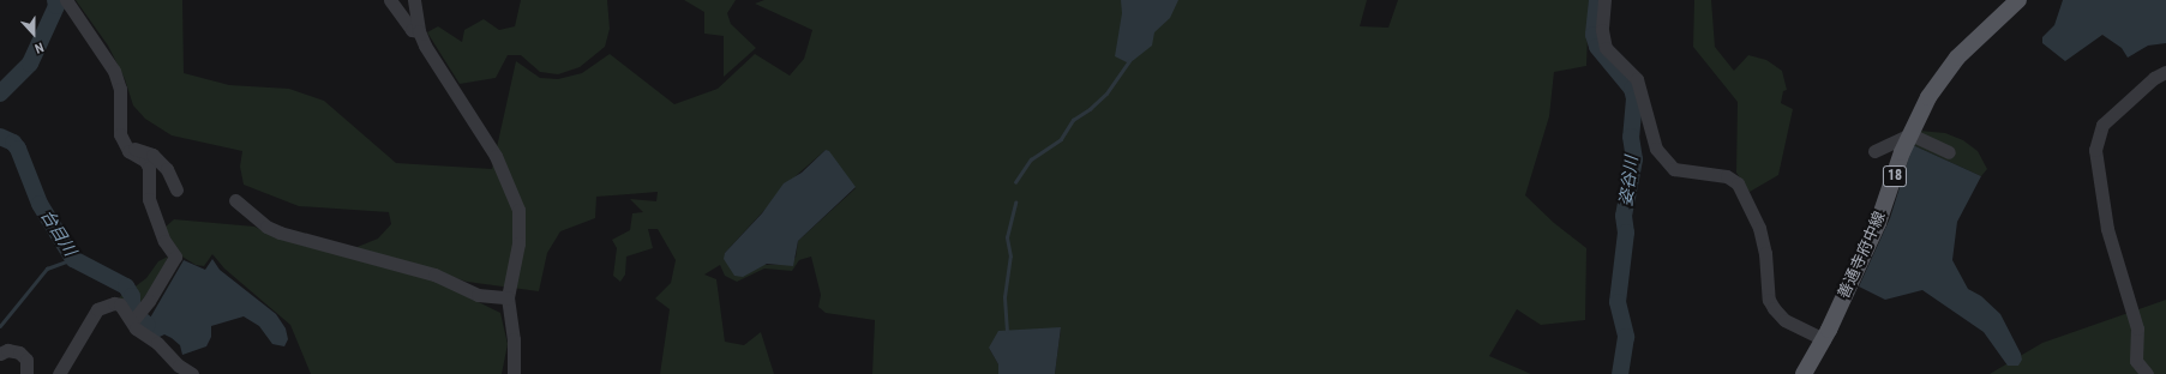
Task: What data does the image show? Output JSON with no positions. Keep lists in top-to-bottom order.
{
  "streets": {
    "main road": ["18", "善通寺府中線"]
  },
  "water": ["姿谷川", "台目川"],
  "north": "bottom"
}
